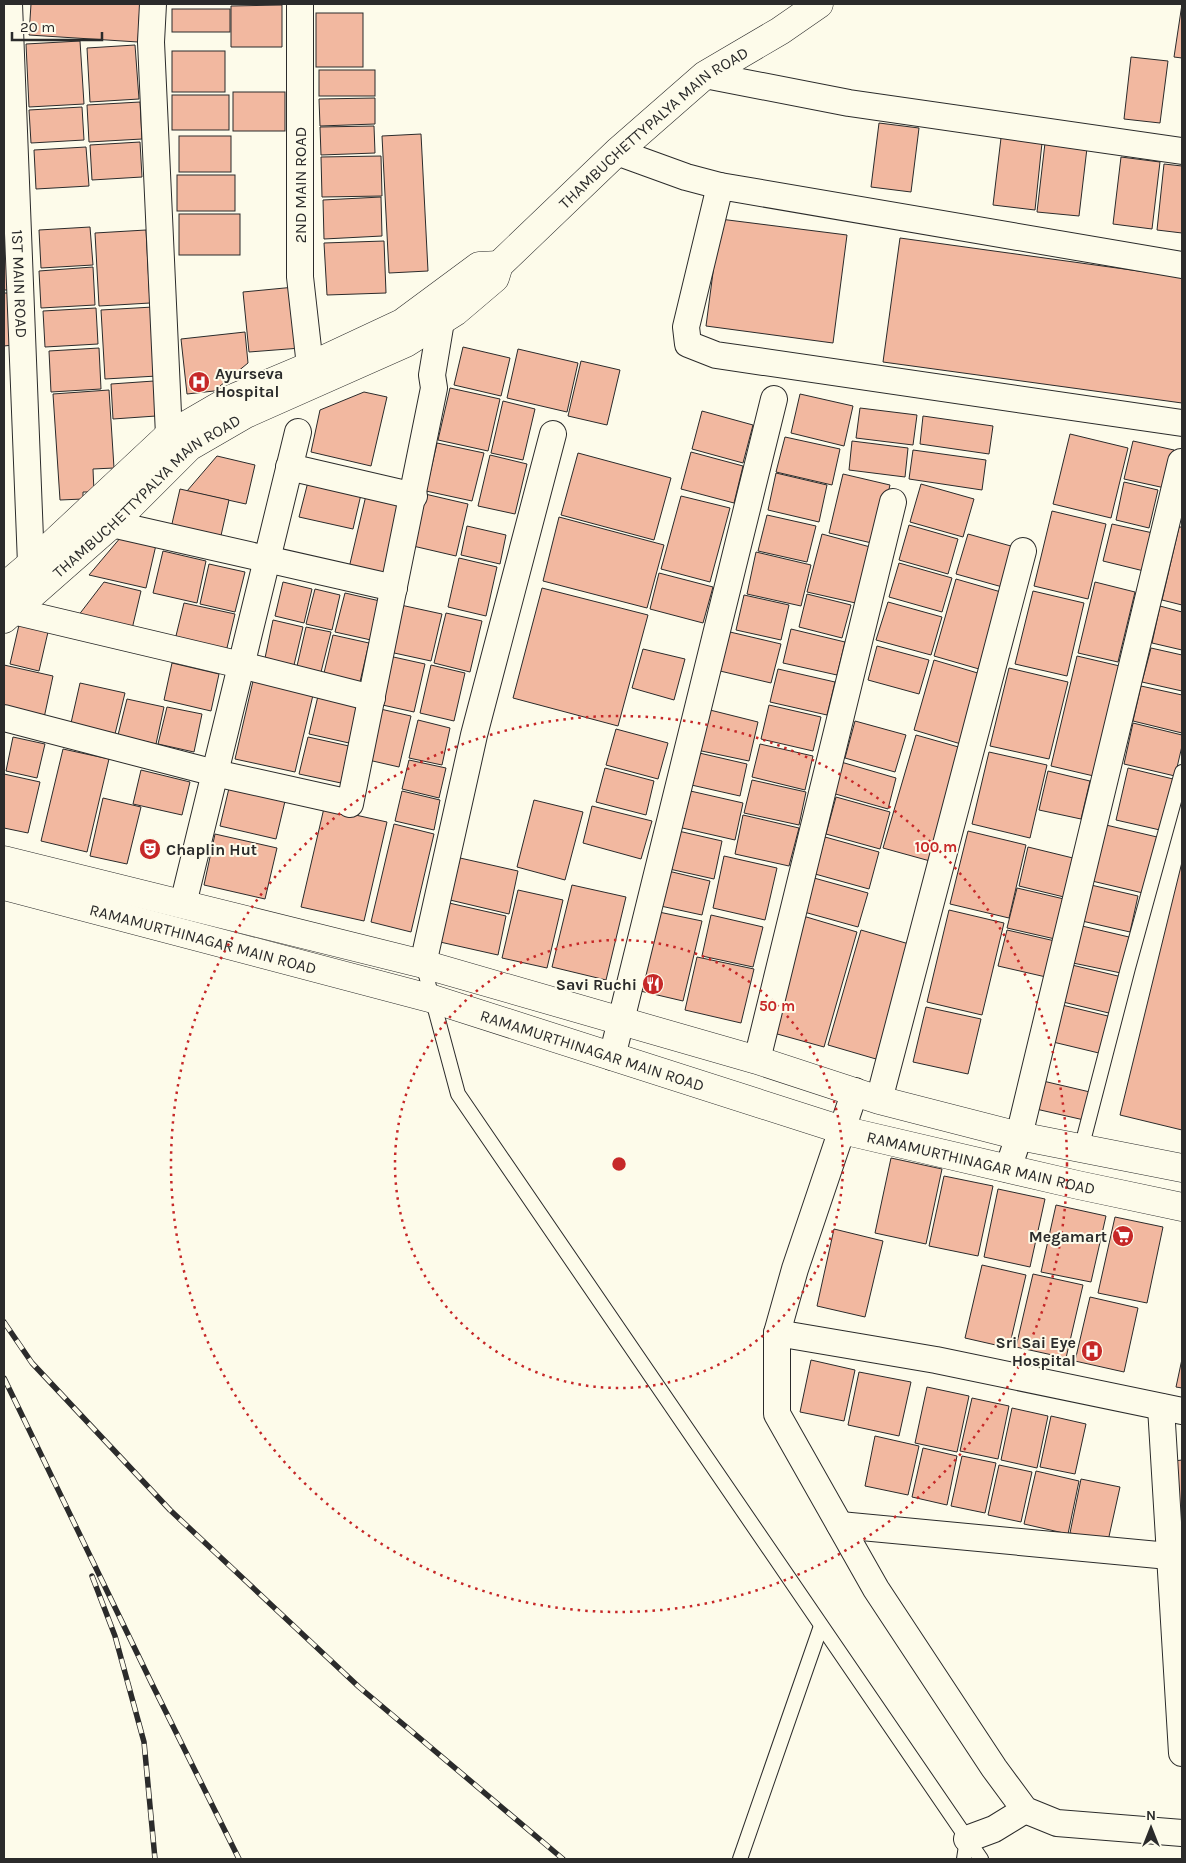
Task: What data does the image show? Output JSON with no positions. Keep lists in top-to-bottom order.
{
  "streets": {
    "main road": ["THAMBUCHETTYPALYA MAIN ROAD", "RAMAMURTHINAGAR MAIN ROAD"],
    "street": ["2ND MAIN ROAD", "1ST MAIN ROAD"]
  },
  "crossings": [
    ["THAMBUCHETTYPALYA MAIN ROAD", "2ND MAIN ROAD"],
    ["THAMBUCHETTYPALYA MAIN ROAD", "1ST MAIN ROAD"]
  ],
  "places": {
    "hospital": ["Ayurseva Hospital", "Sri Sai Eye Hospital"],
    "theatre": ["Chaplin Hut"],
    "restaurant": ["Savi Ruchi"],
    "supermarket": ["Megamart"]
  },
  "scale_bar": "20 m",
  "north": "top",
  "rings": ["100 m", "50 m"]
}
